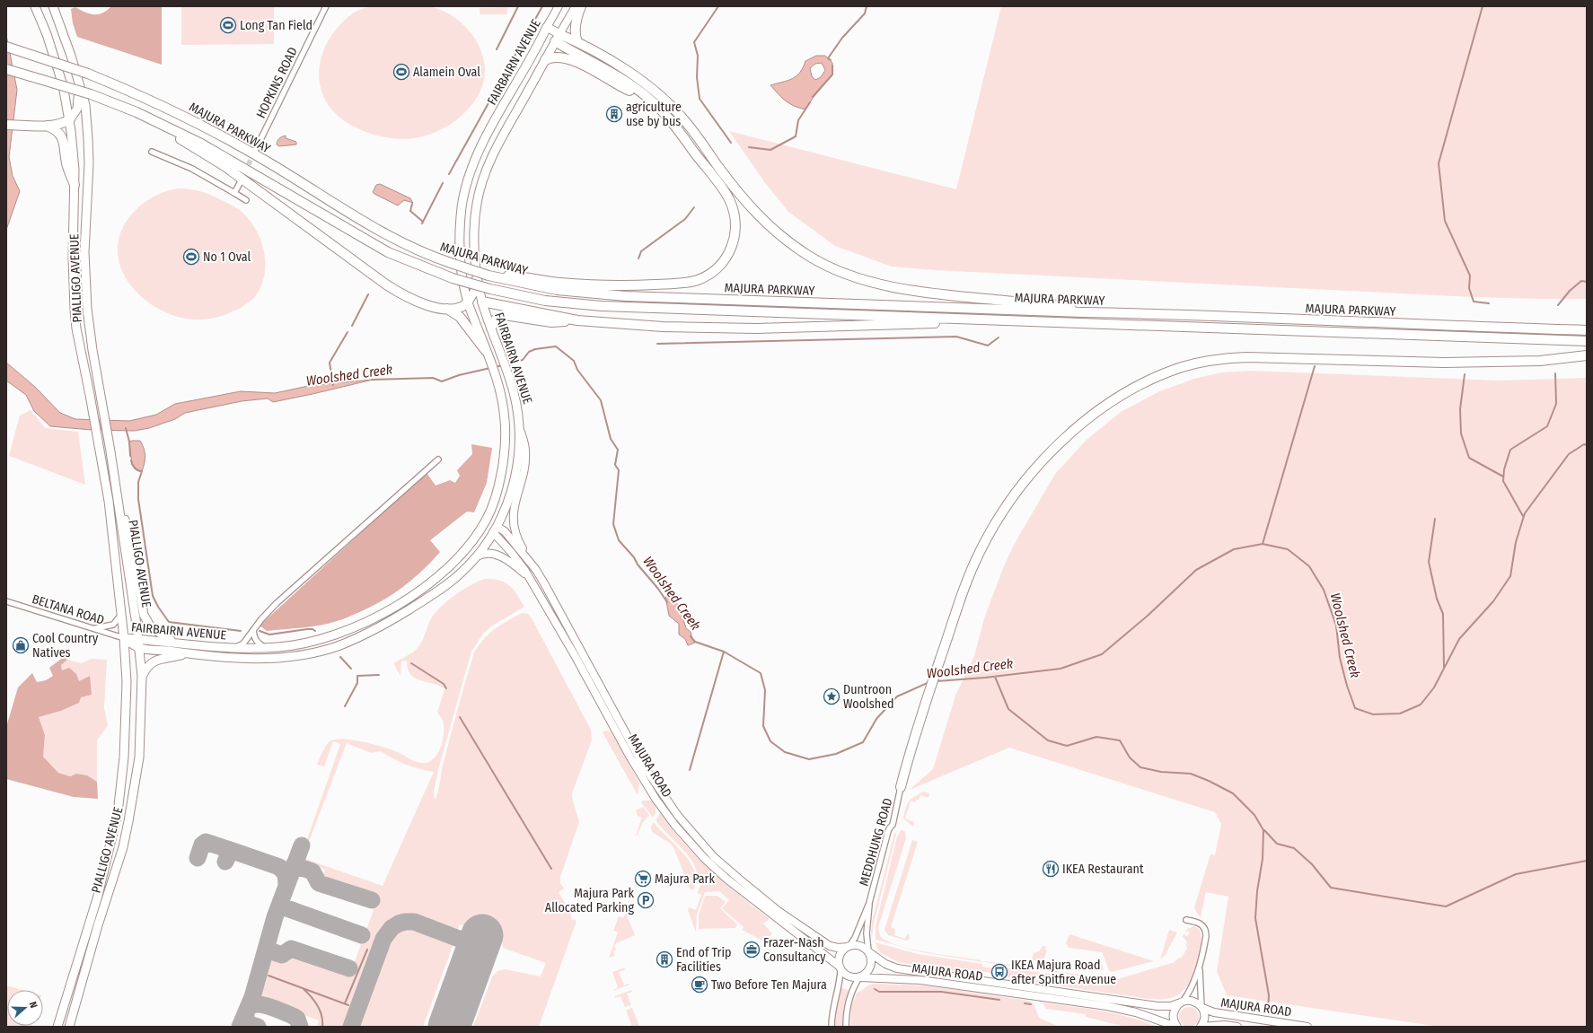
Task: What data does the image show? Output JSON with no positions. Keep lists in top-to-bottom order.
{
  "streets": {
    "highway": ["MAJURA PARKWAY"],
    "main road": ["FAIRBAIRN AVENUE", "PIALLIGO AVENUE", "MAJURA ROAD"],
    "street": ["HOPKINS ROAD", "BELTANA ROAD", "MEDDHUNG ROAD"]
  },
  "crossings": [
    ["FAIRBAIRN AVENUE", "PIALLIGO AVENUE"],
    ["FAIRBAIRN AVENUE", "BELTANA ROAD"],
    ["FAIRBAIRN AVENUE", "MAJURA ROAD"],
    ["PIALLIGO AVENUE", "BELTANA ROAD"],
    ["MAJURA ROAD", "MEDDHUNG ROAD"]
  ],
  "water": ["Woolshed Creek"],
  "places": {
    "sports": ["Long Tan Field", "Alamein Oval", "No 1 Oval"],
    "building": ["agriculture use by bus", "End of Trip Facilities"],
    "shop": ["Cool Country Natives"],
    "place": ["Duntroon Woolshed"],
    "restaurant": ["IKEA Restaurant"],
    "supermarket": ["Majura Park"],
    "parking": ["Majura Park Allocated Parking"],
    "office": ["Frazer-Nash Consultancy"],
    "bus stop": ["IKEA Majura Road after Spitfire Avenue"],
    "cafe": ["Two Before Ten Majura"]
  },
  "north": "right"
}
